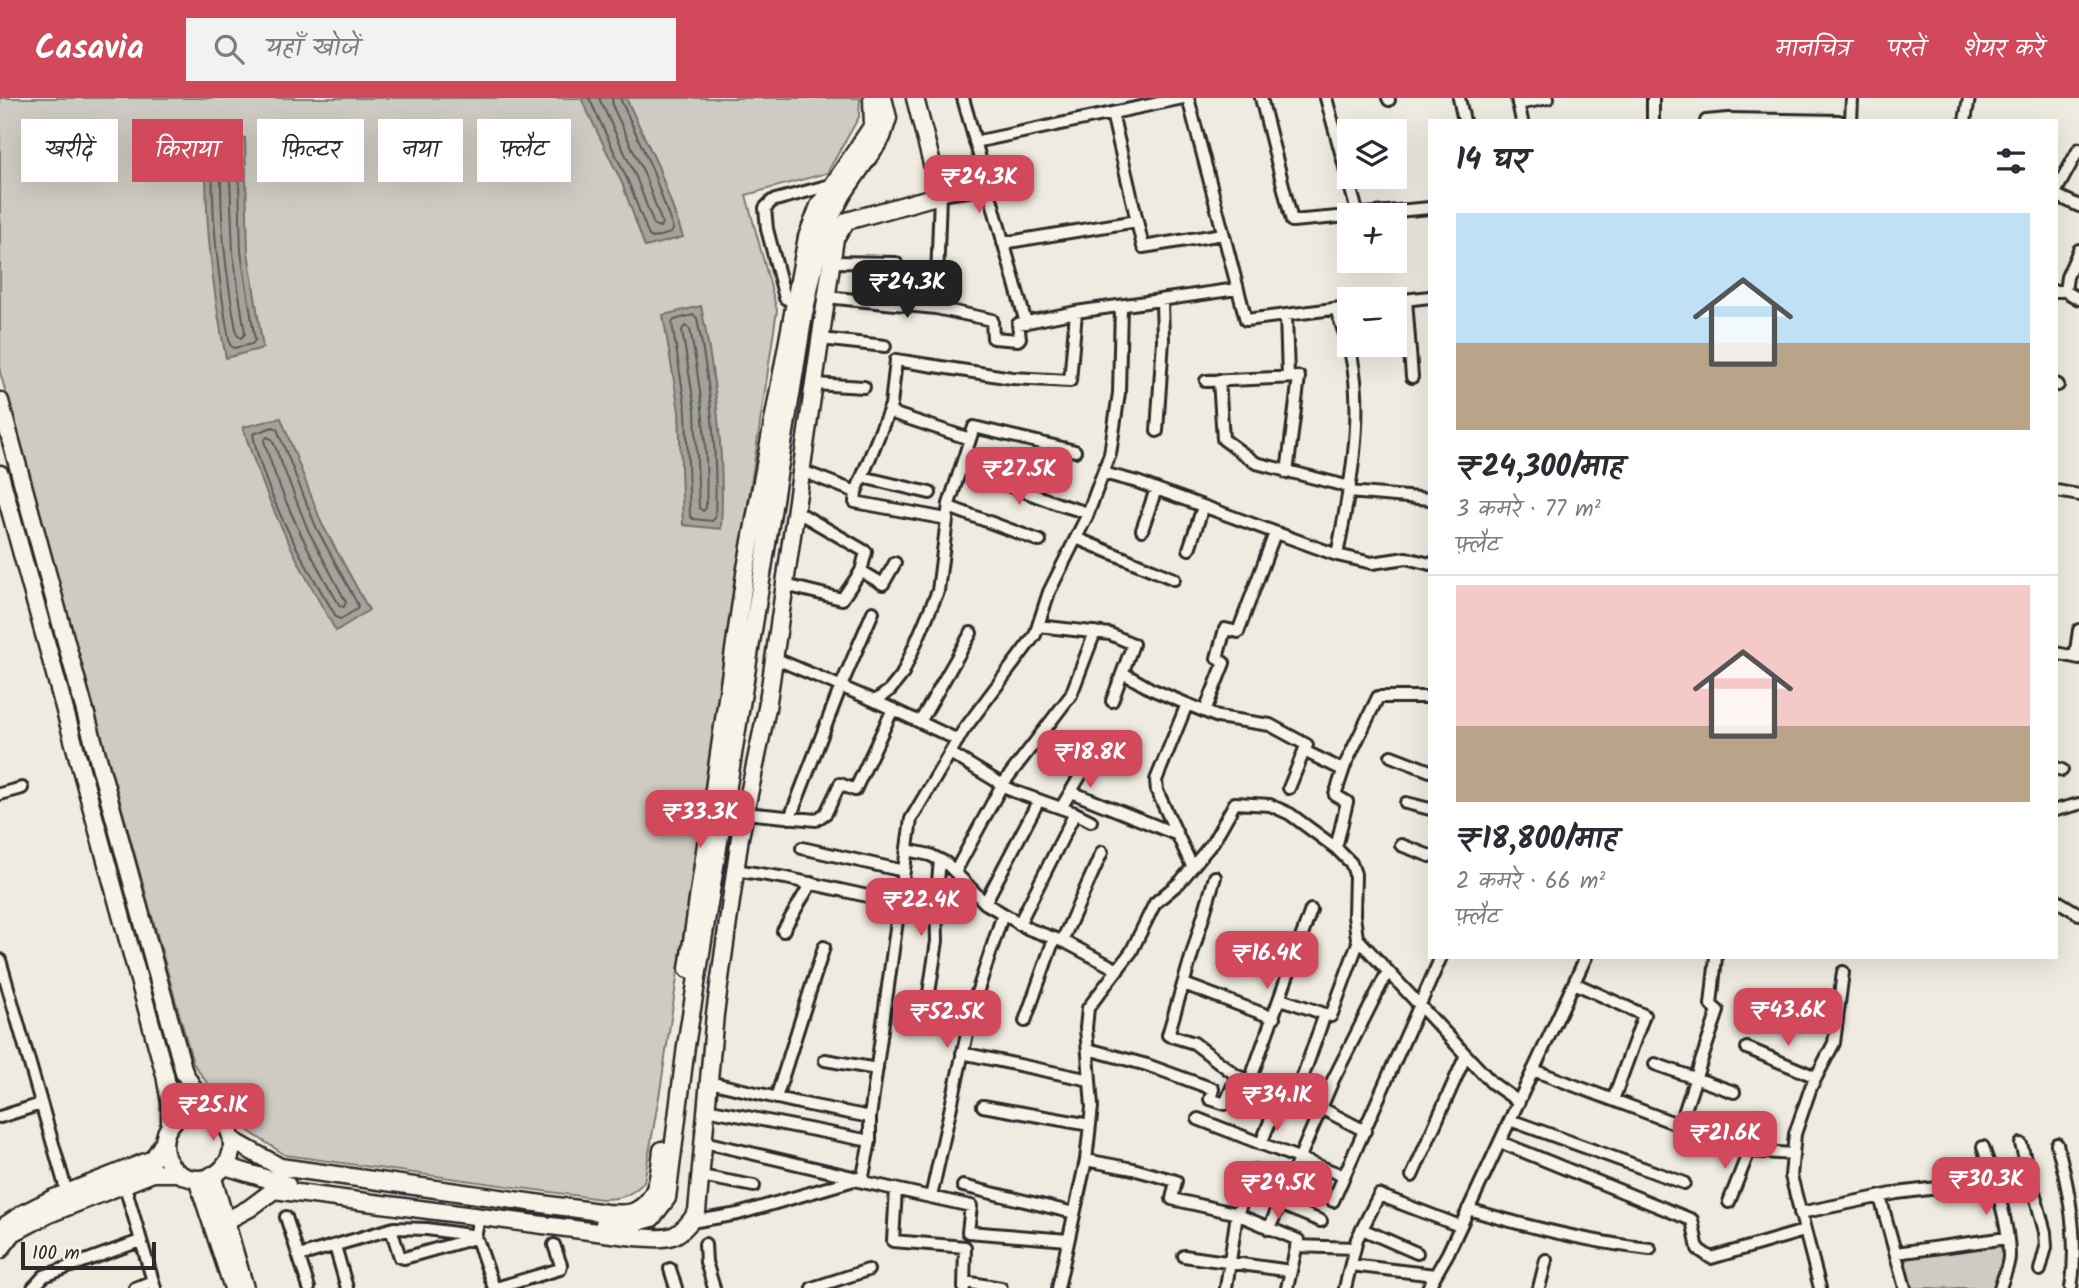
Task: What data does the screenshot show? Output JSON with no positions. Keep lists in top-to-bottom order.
{
  "scale_bar": "100 m",
  "page": {
    "header": "Casavia",
    "search": "यहाँ खोजें",
    "nav": ["मानचित्र", "परतें", "शेयर करें"],
    "map_buttons": ["+", "−"],
    "chip": [
      "खरीदें",
      "किराया",
      "फ़िल्टर",
      "नया",
      "फ़्लैट"
    ],
    "heading": "14 घर",
    "price": [
      "₹24.3K",
      "₹24.3K",
      "₹27.5K",
      "₹18.8K",
      "₹33.3K",
      "₹22.4K",
      "₹16.4K",
      "₹43.6K",
      "₹52.5K",
      "₹34.1K",
      "₹25.1K",
      "₹21.6K",
      "₹30.3K",
      "₹29.5K"
    ],
    "list": [
      {
        "name": "₹24,300/माह",
        "note": "3 कमरे · 77 m² · फ़्लैट"
      },
      {
        "name": "₹18,800/माह",
        "note": "2 कमरे · 66 m² · फ़्लैट"
      }
    ],
    "scale": "100 m"
  }
}
